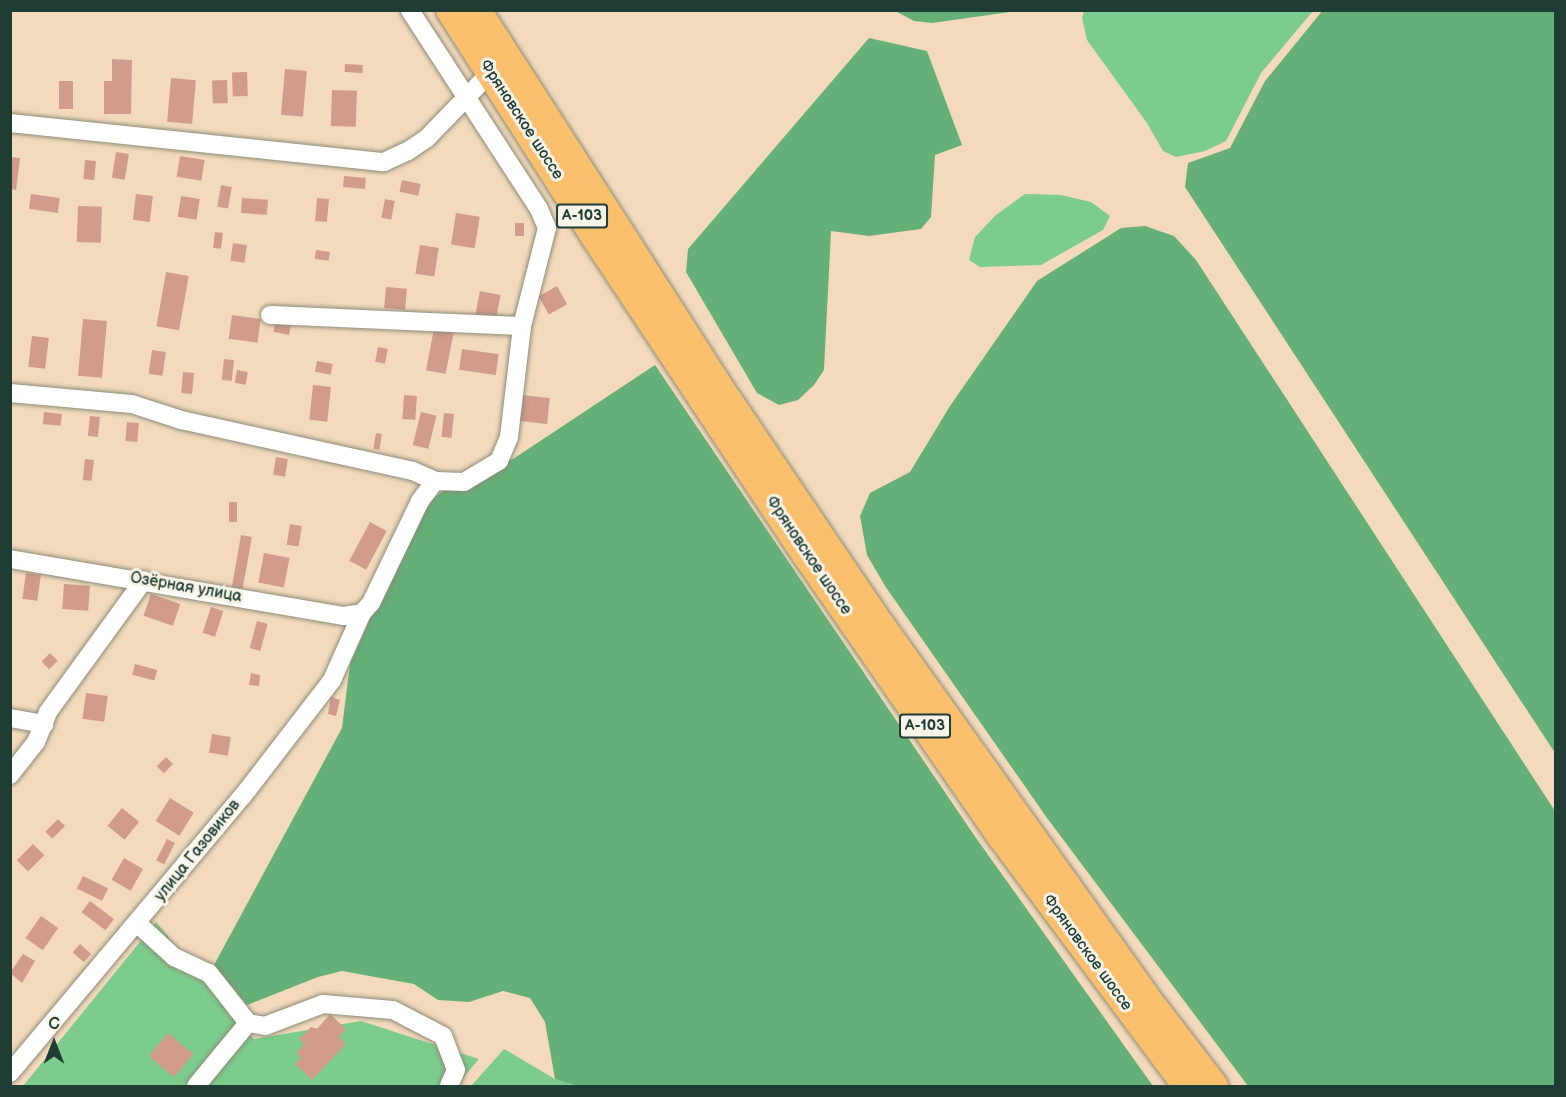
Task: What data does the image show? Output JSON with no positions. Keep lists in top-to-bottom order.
{
  "streets": {
    "main road": ["Фряновское шоссе", "А-103"],
    "street": ["Озёрная улица", "улица Газовиков"]
  },
  "crossings": [
    ["Озёрная улица", "улица Газовиков"]
  ],
  "north": "top"
}
